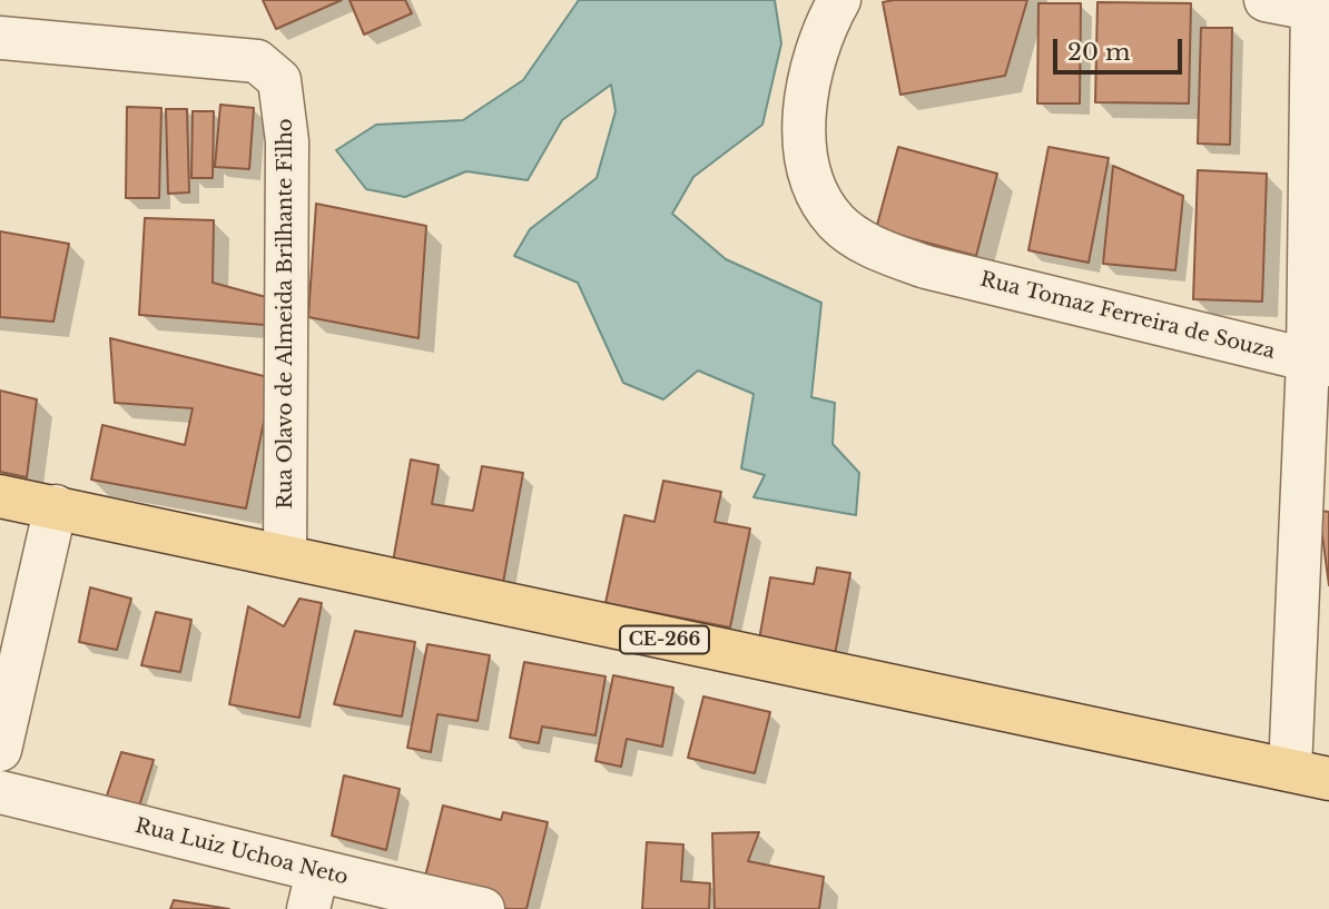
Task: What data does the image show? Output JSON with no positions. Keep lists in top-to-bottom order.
{
  "streets": {
    "main road": ["CE-266"],
    "street": ["Rua Olavo de Almeida Brilhante Filho", "Rua Tomaz Ferreira de Souza", "Rua Luiz Uchoa Neto"]
  },
  "crossings": [
    ["Rua Olavo de Almeida Brilhante Filho", "CE-266"]
  ],
  "scale_bar": "20 m"
}
